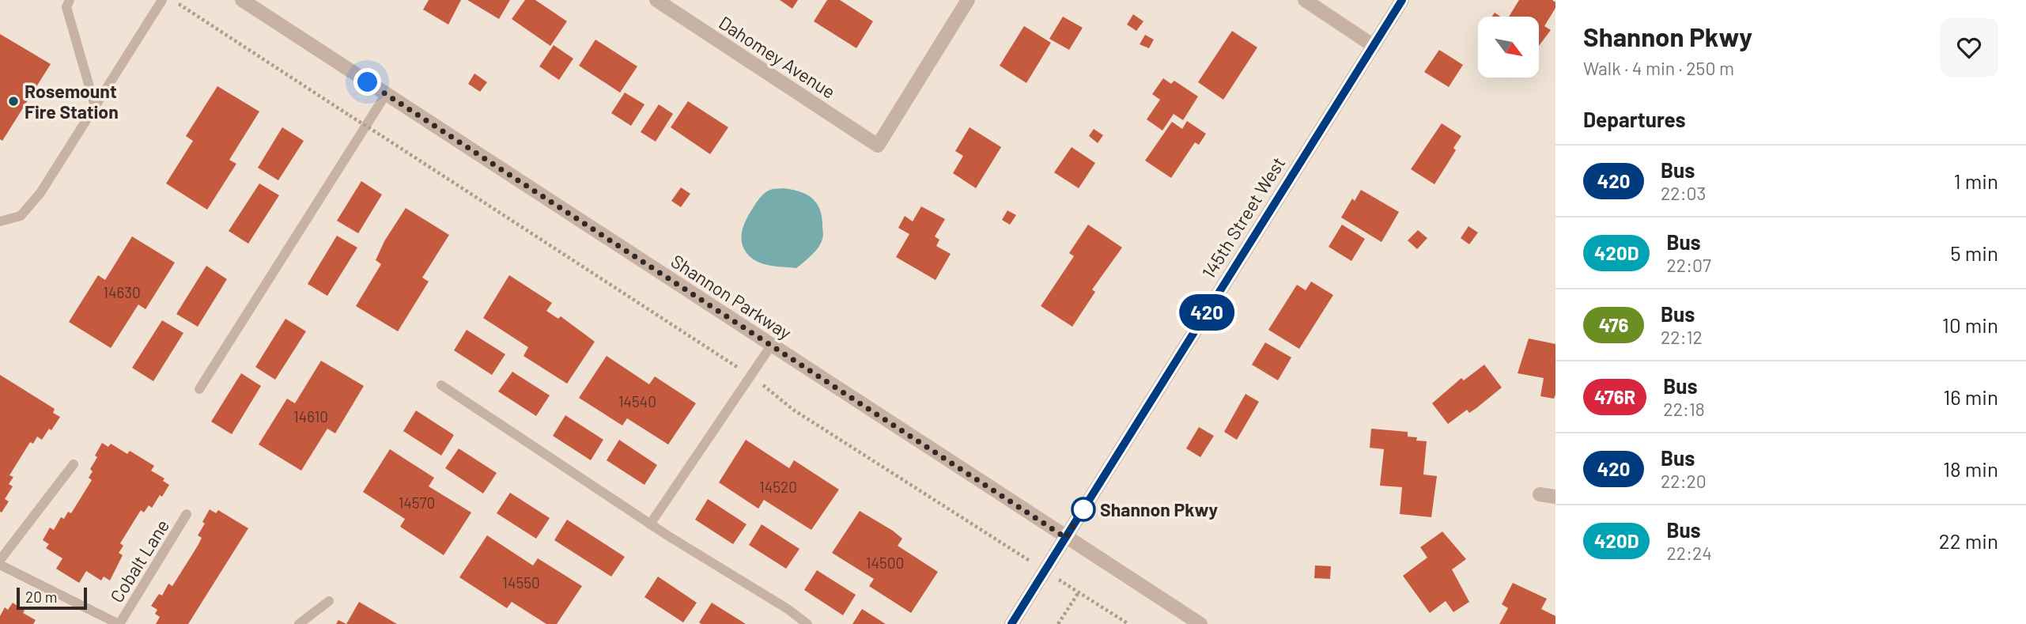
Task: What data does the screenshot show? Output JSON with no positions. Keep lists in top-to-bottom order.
{
  "streets": {
    "street": ["Dahomey Avenue", "145th Street West", "Shannon Parkway"],
    "lane": ["Cobalt Lane"]
  },
  "crossings": [
    ["145th Street West", "Shannon Parkway"]
  ],
  "places": ["Rosemount Fire Station", "Shannon Pkwy"],
  "lines": ["bus line 420"],
  "house_numbers": [
    "14630",
    "14540",
    "14610",
    "14520",
    "14570",
    "14500",
    "14550"
  ],
  "scale_bar": "20 m",
  "north": "bottom right",
  "page": {
    "on_map": "420",
    "heading": [
      ["Shannon Pkwy", "Walk · 4 min · 250 m"],
      "Departures"
    ],
    "list": [
      {
        "mark": "420",
        "name": "Bus",
        "note": "22:03",
        "value": "1 min"
      },
      {
        "mark": "420D",
        "name": "Bus",
        "note": "22:07",
        "value": "5 min"
      },
      {
        "mark": "476",
        "name": "Bus",
        "note": "22:12",
        "value": "10 min"
      },
      {
        "mark": "476R",
        "name": "Bus",
        "note": "22:18",
        "value": "16 min"
      },
      {
        "mark": "420",
        "name": "Bus",
        "note": "22:20",
        "value": "18 min"
      },
      {
        "mark": "420D",
        "name": "Bus",
        "note": "22:24",
        "value": "22 min"
      }
    ],
    "scale": "20 m"
  }
}
